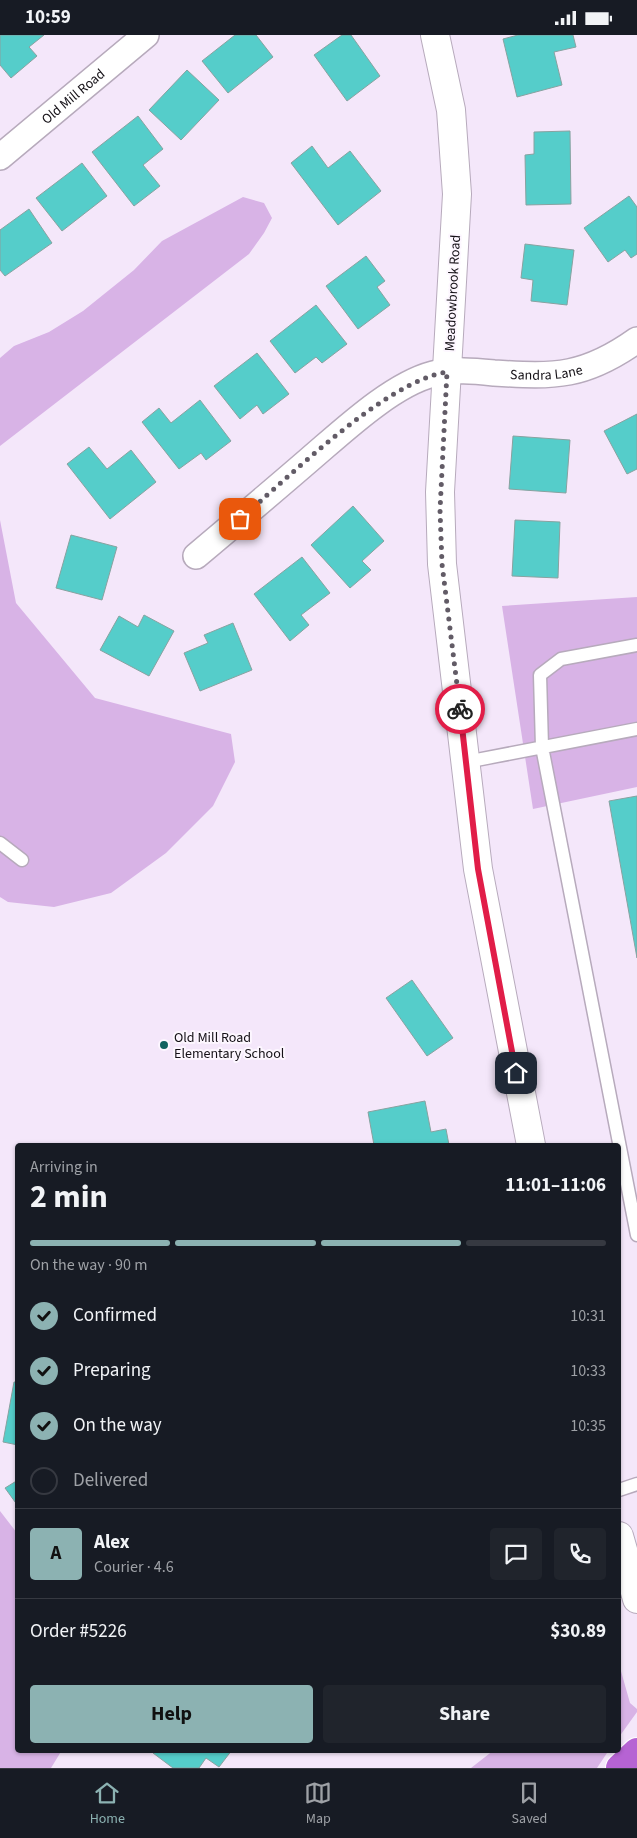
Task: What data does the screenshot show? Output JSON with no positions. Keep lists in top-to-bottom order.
{
  "streets": {
    "street": ["Old Mill Road", "Meadowbrook Road", "Sandra Lane"]
  },
  "crossings": [
    ["Meadowbrook Road", "Sandra Lane"]
  ],
  "places": ["Old Mill Road Elementary School"],
  "page": {
    "status": "10:59",
    "heading": ["2 min", "Arriving in", "11:01–11:06"],
    "panel": [
      "Alex",
      "Courier · 4.6",
      "Order #5226",
      "$30.89"
    ],
    "bar": "On the way · 90 m",
    "list": [
      ["Confirmed", "10:31"],
      ["Preparing", "10:33"],
      ["On the way", "10:35"],
      "Delivered"
    ],
    "round": "A",
    "buttons": ["Help", "Share"],
    "tabs": ["Home", "Map", "Saved"]
  }
}
